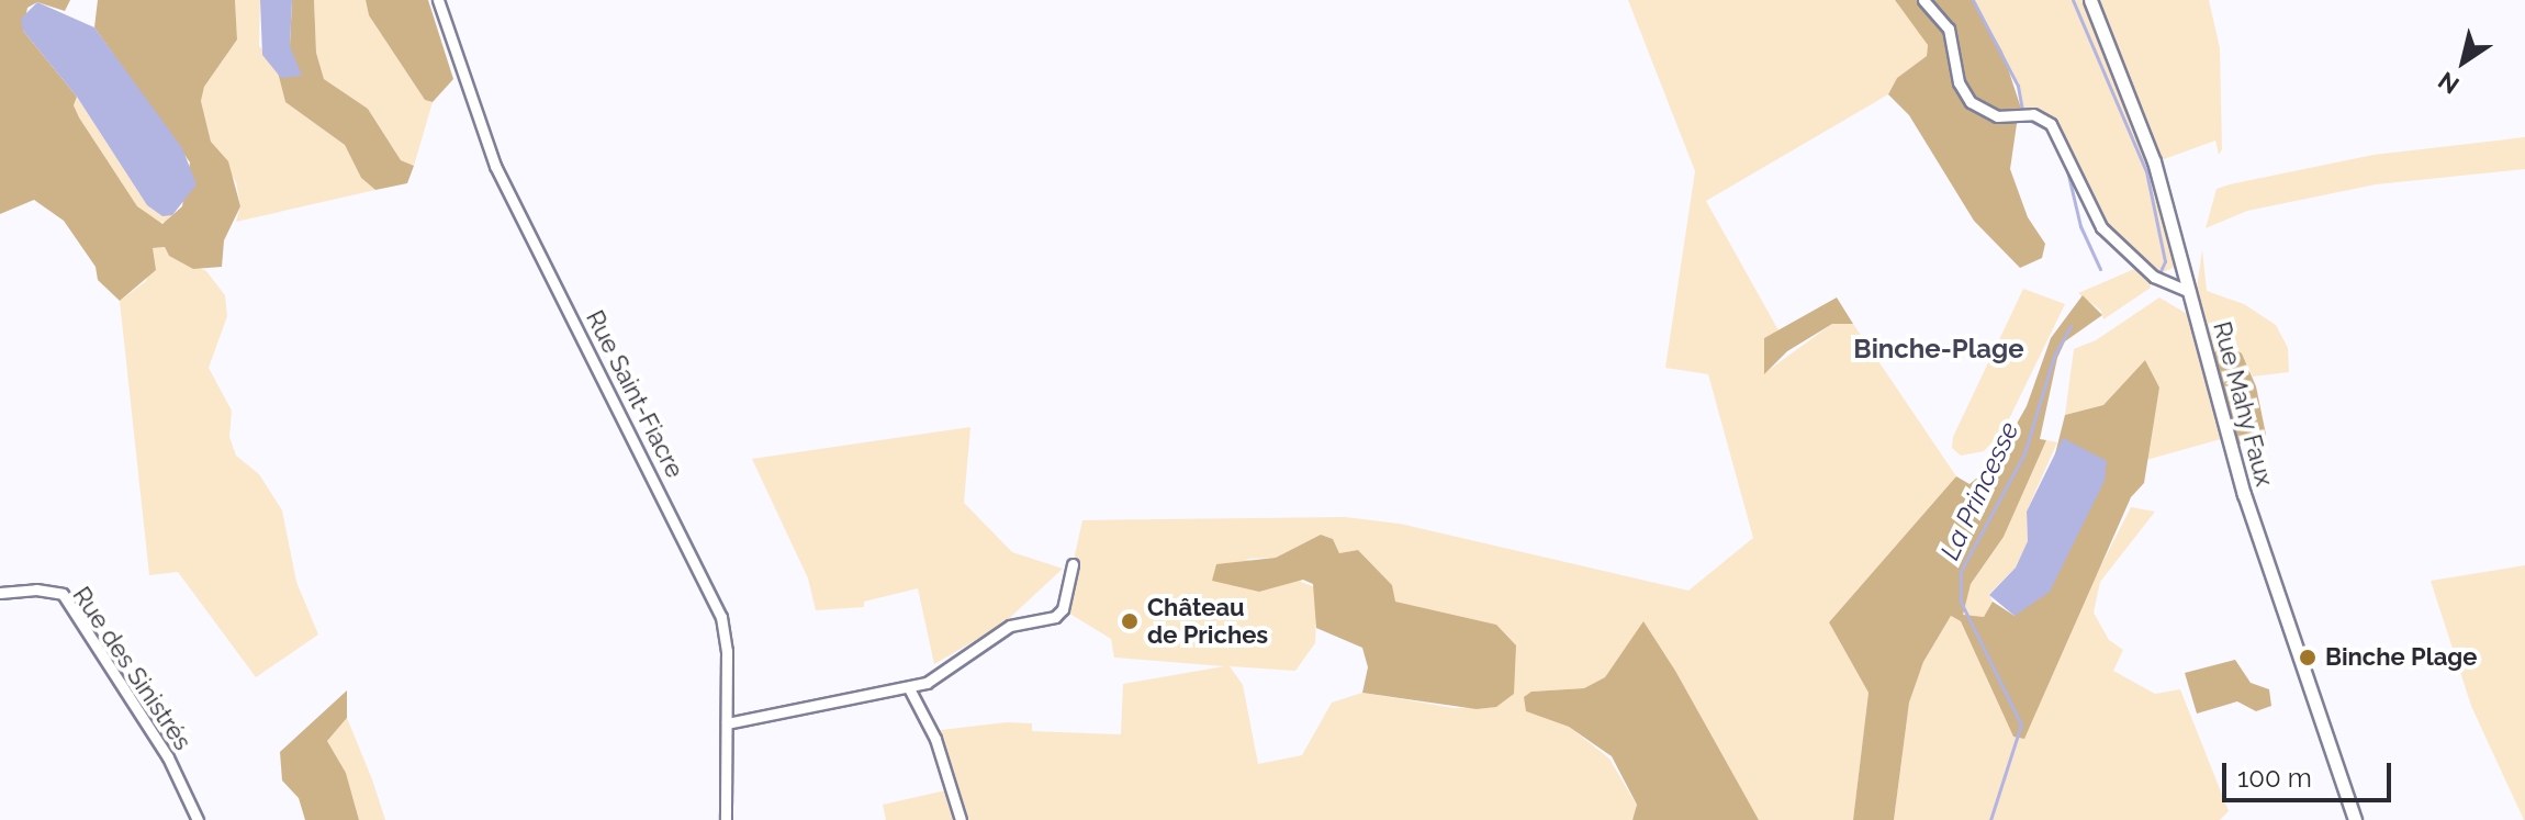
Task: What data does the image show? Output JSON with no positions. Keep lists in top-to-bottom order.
{
  "streets": {
    "street": ["Rue Saint-Fiacre", "Rue Mahy Faux", "Rue des Sinistrés"]
  },
  "districts": ["Binche-Plage"],
  "water": ["La Princesse"],
  "places": ["Château de Priches", "Binche Plage"],
  "scale_bar": "100 m",
  "north": "bottom left"
}
